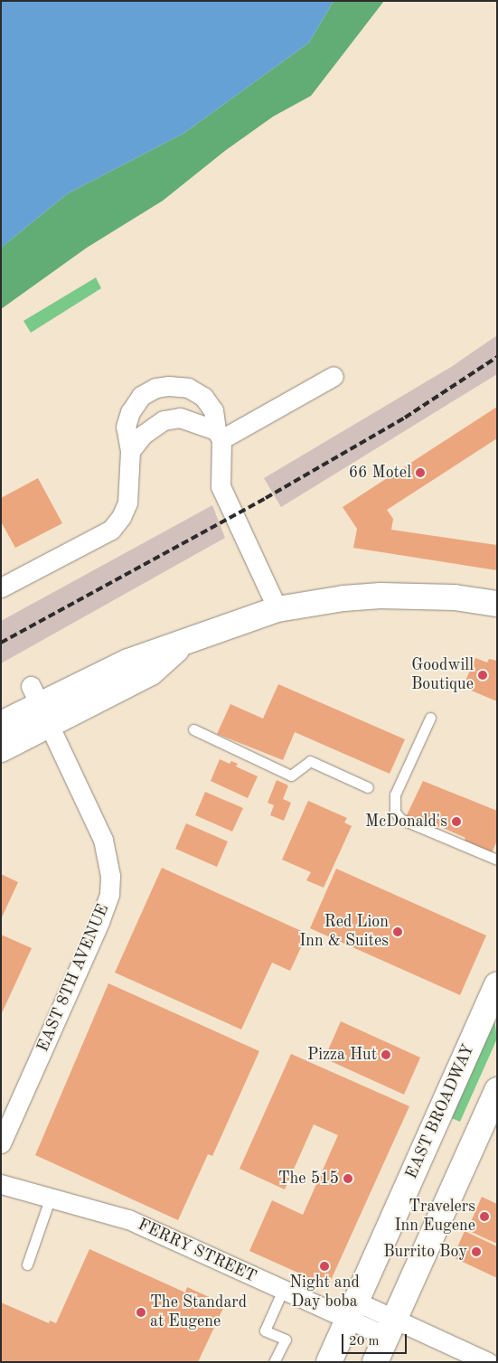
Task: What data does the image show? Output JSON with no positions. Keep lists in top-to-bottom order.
{
  "streets": {
    "main road": ["EAST BROADWAY"],
    "street": ["EAST 8TH AVENUE", "FERRY STREET"]
  },
  "crossings": [
    ["EAST BROADWAY", "FERRY STREET"]
  ],
  "places": [
    "66 Motel",
    "Goodwill Boutique",
    "McDonald's",
    "Red Lion Inn & Suites",
    "Pizza Hut",
    "The 515",
    "Travelers Inn Eugene",
    "Burrito Boy",
    "Night and Day boba",
    "The Standard at Eugene"
  ],
  "scale_bar": "20 m"
}
